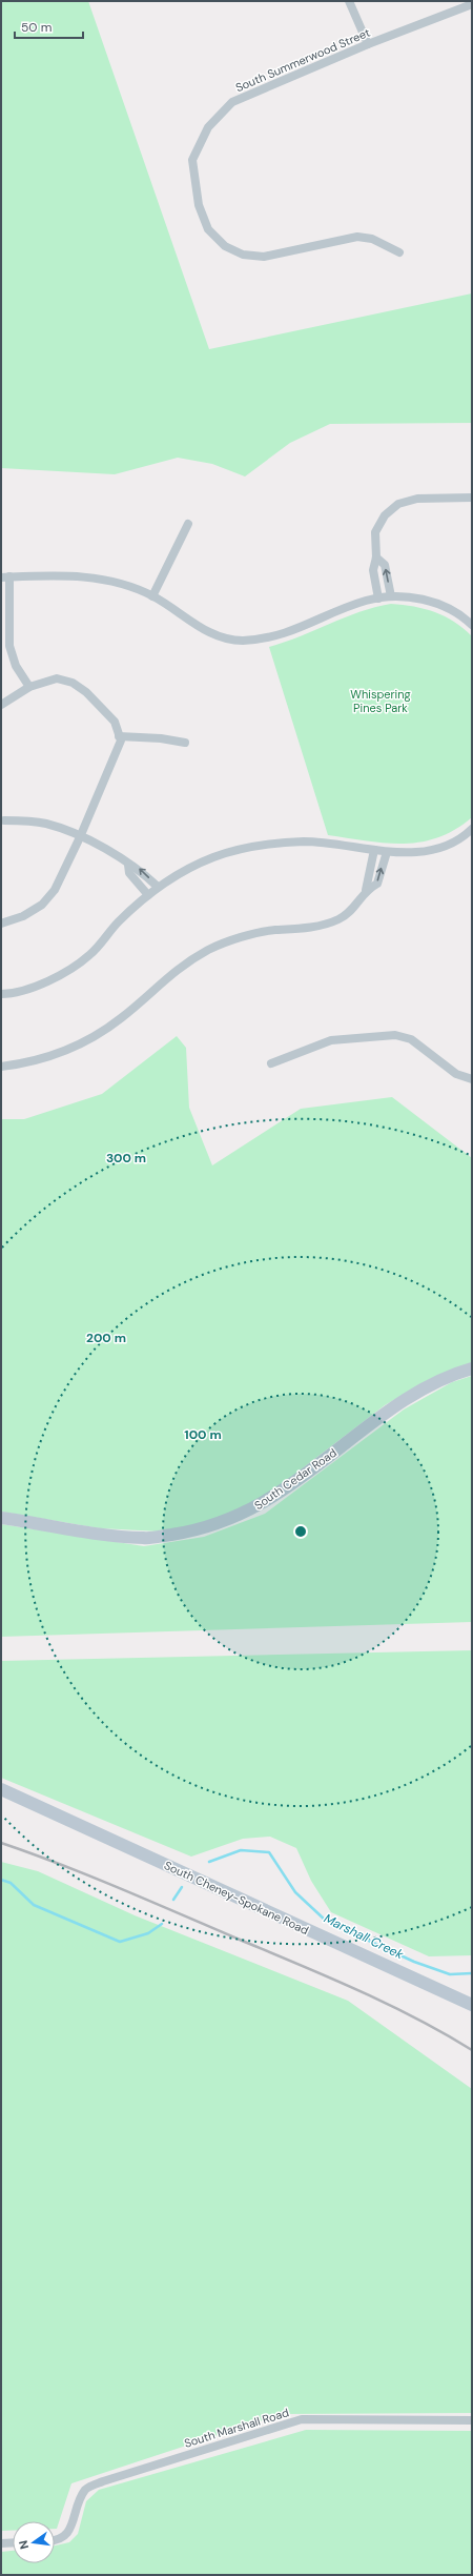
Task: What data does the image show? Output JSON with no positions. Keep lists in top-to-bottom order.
{
  "streets": {
    "street": [
      "South Summerwood Street",
      "South Cedar Road",
      "South Cheney-Spokane Road",
      "South Marshall Road"
    ]
  },
  "water": ["Marshall Creek"],
  "parks": ["Whispering Pines Park"],
  "scale_bar": "50 m",
  "north": "left",
  "rings": ["300 m", "200 m", "100 m"]
}
